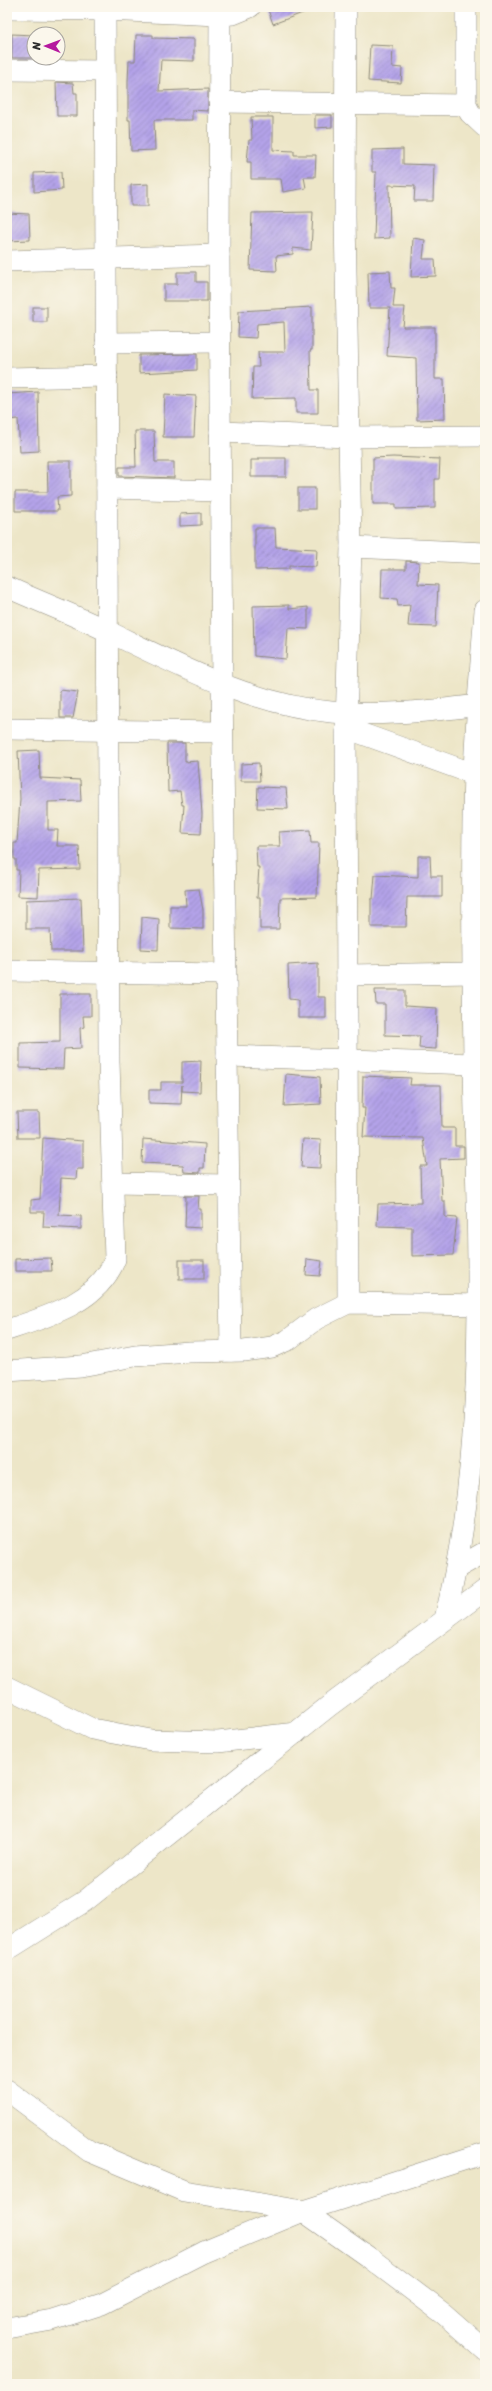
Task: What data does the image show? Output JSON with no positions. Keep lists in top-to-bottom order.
{
  "north": "left"
}
